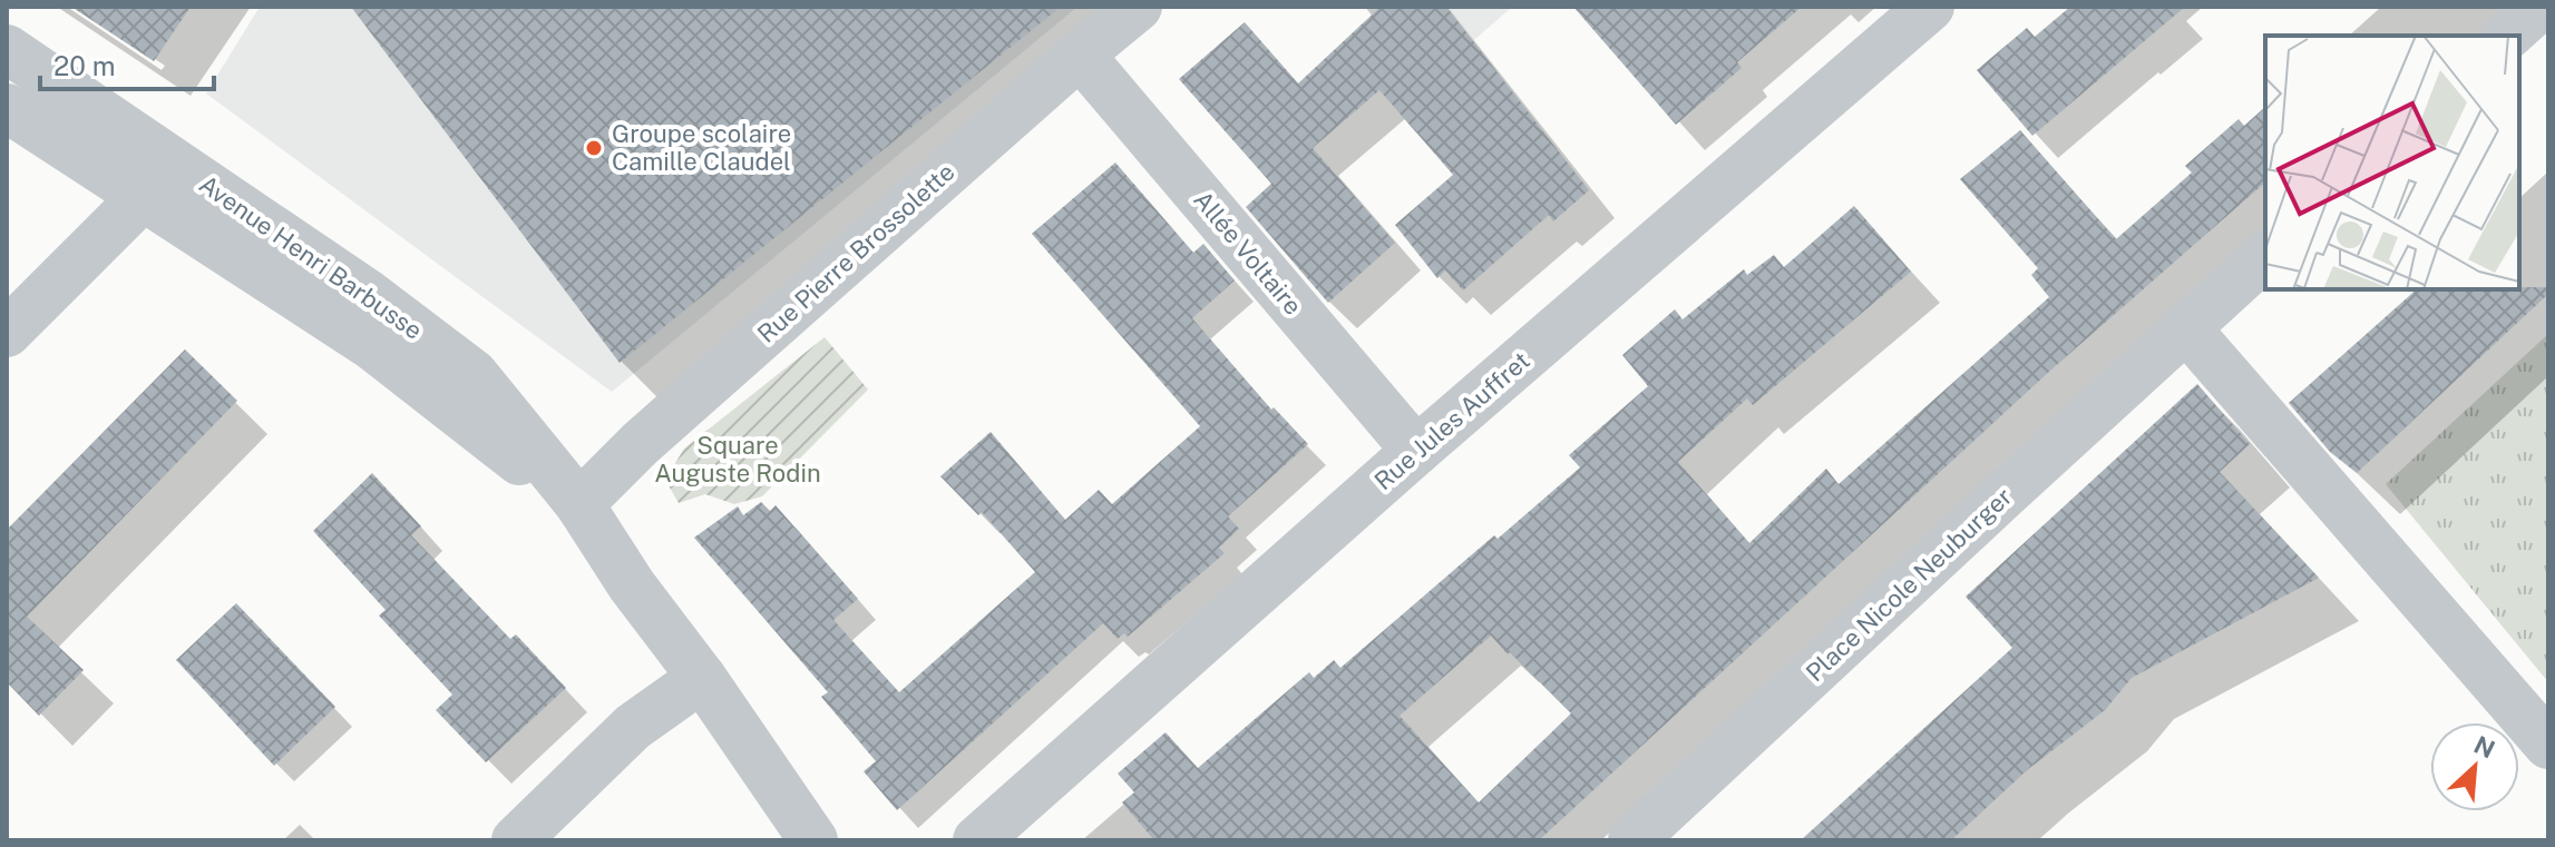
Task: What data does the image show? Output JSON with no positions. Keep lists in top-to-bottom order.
{
  "streets": {
    "street": [
      "Rue Pierre Brossolette",
      "Allée Voltaire",
      "Avenue Henri Barbusse",
      "Rue Jules Auffret",
      "Place Nicole Neuburger"
    ]
  },
  "crossings": [
    ["Rue Pierre Brossolette", "Allée Voltaire"],
    ["Rue Pierre Brossolette", "Avenue Henri Barbusse"],
    ["Allée Voltaire", "Rue Jules Auffret"]
  ],
  "parks": ["Square Auguste Rodin"],
  "places": ["Groupe scolaire Camille Claudel"],
  "scale_bar": "20 m",
  "north": "top right"
}
